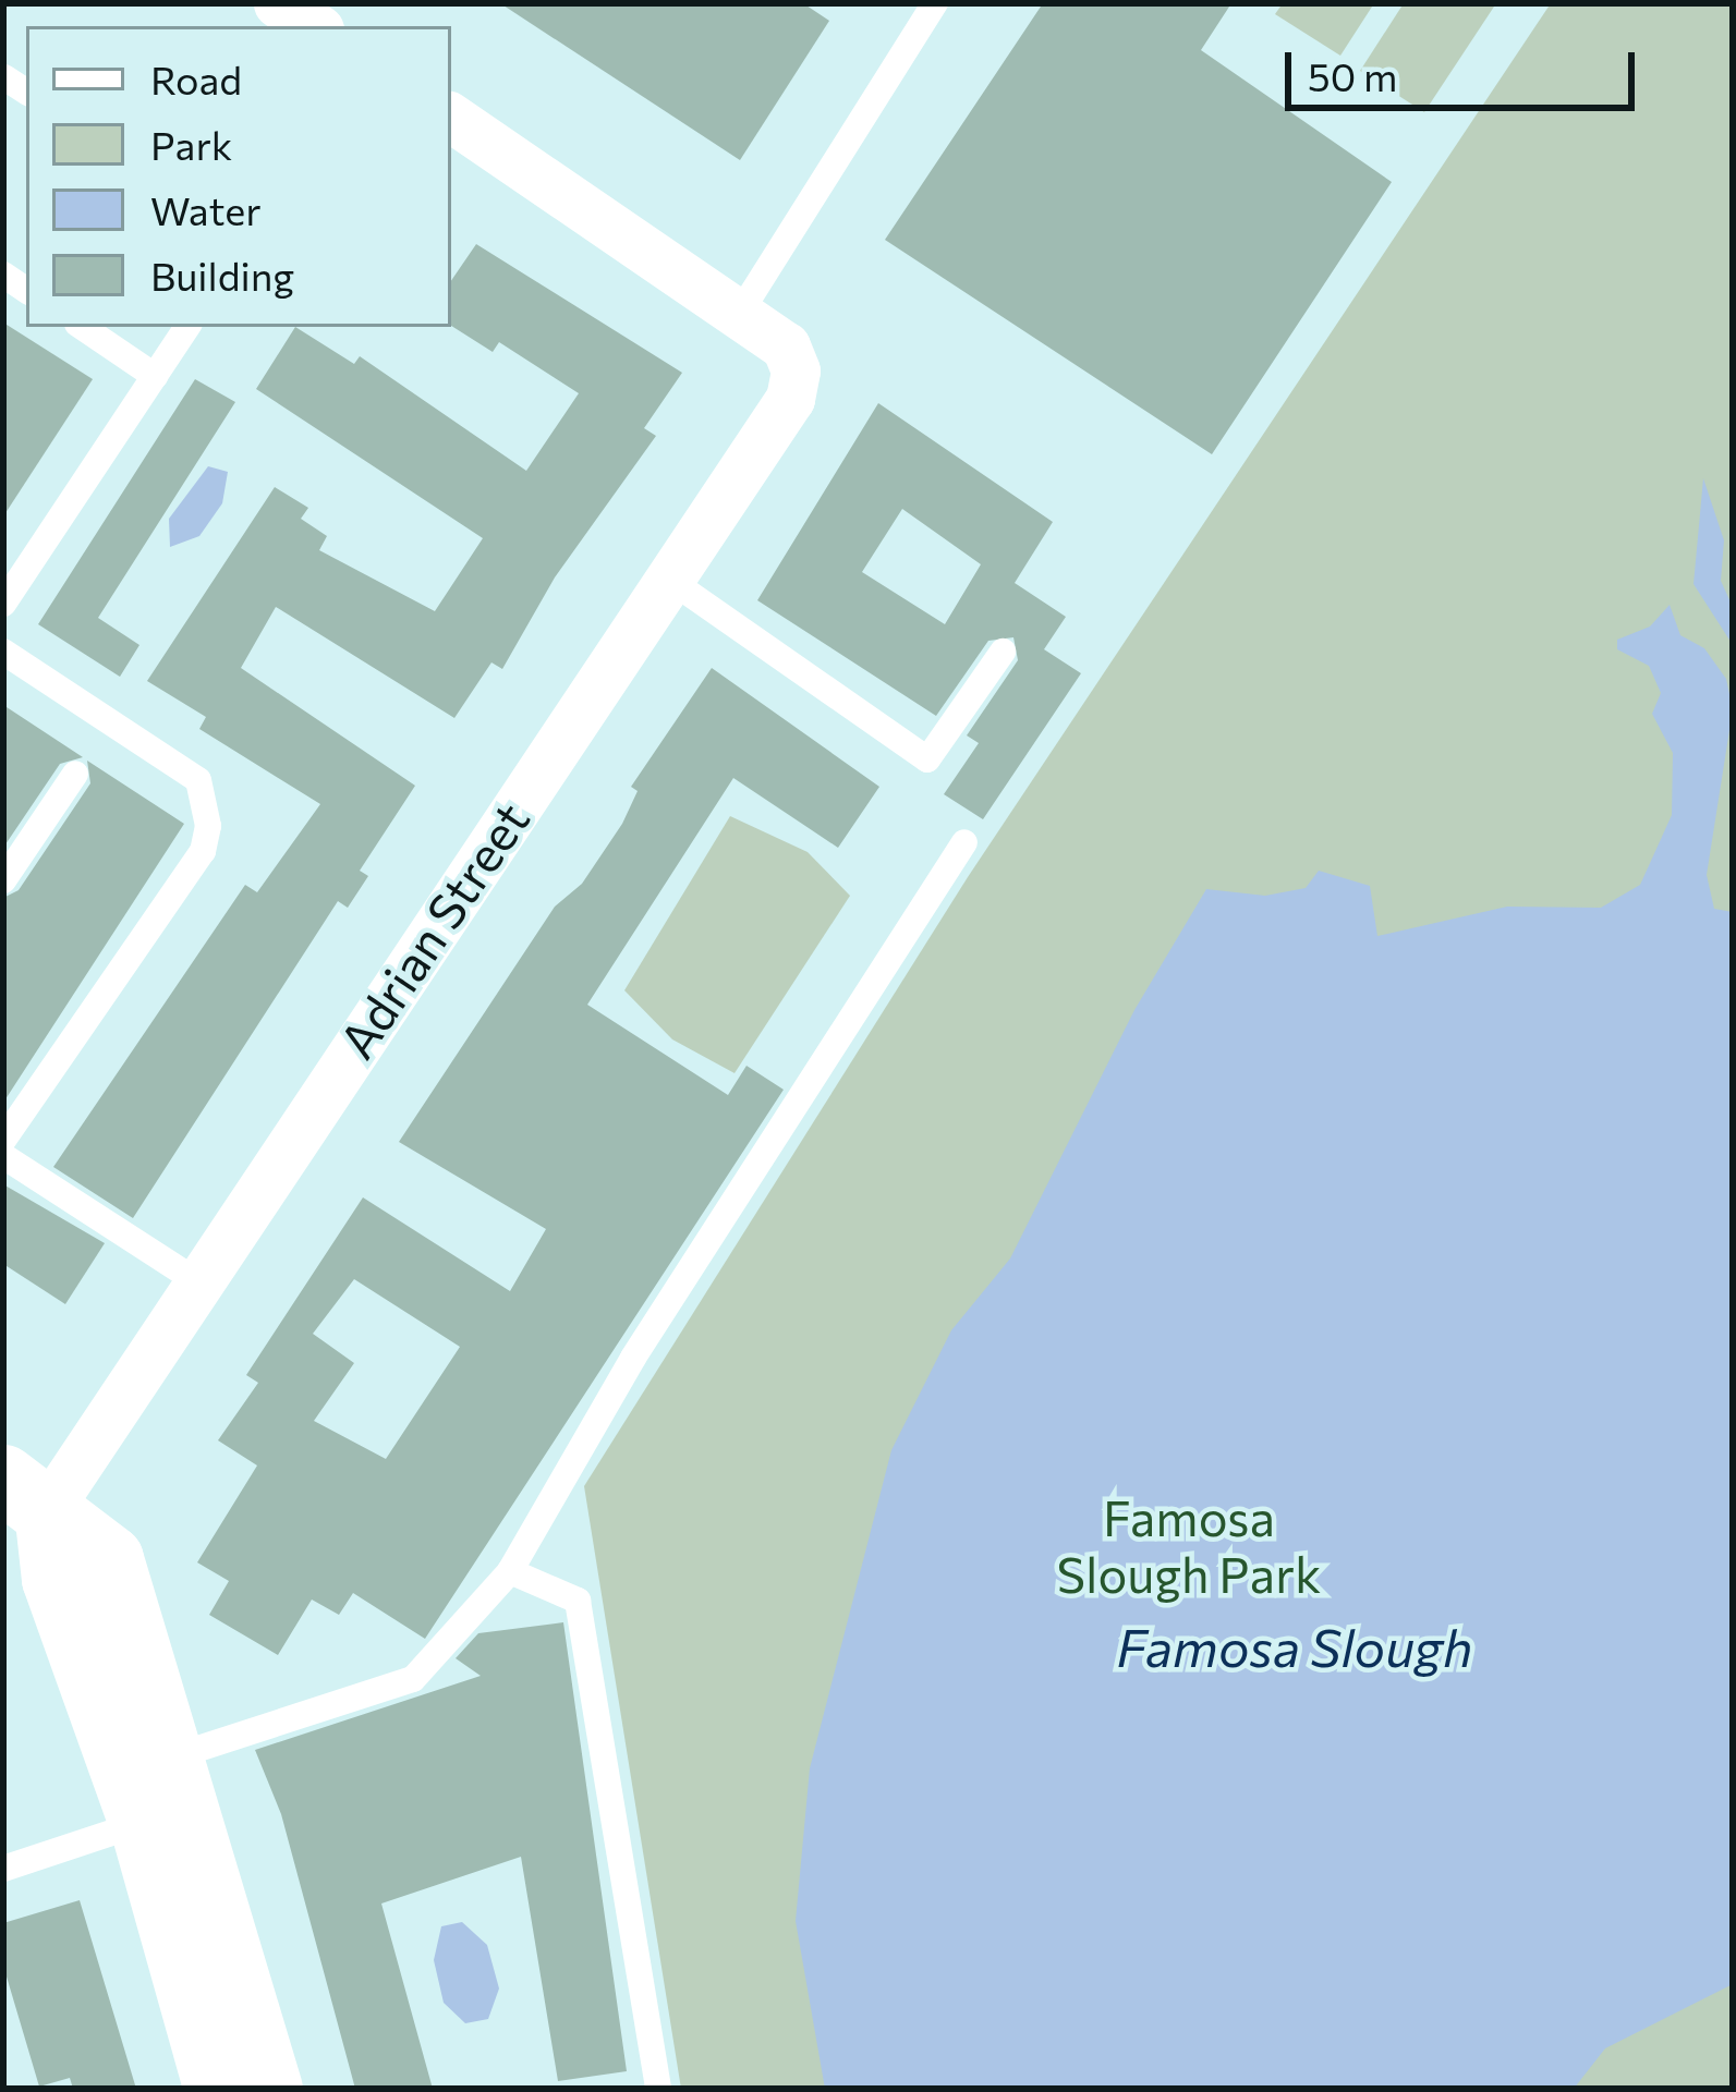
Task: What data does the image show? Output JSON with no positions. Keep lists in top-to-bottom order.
{
  "streets": {
    "street": ["Adrian Street"]
  },
  "water": ["Famosa Slough"],
  "parks": ["Famosa Slough Park"],
  "legend": [
    "Road",
    "Park",
    "Water",
    "Building"
  ],
  "scale_bar": "50 m"
}
